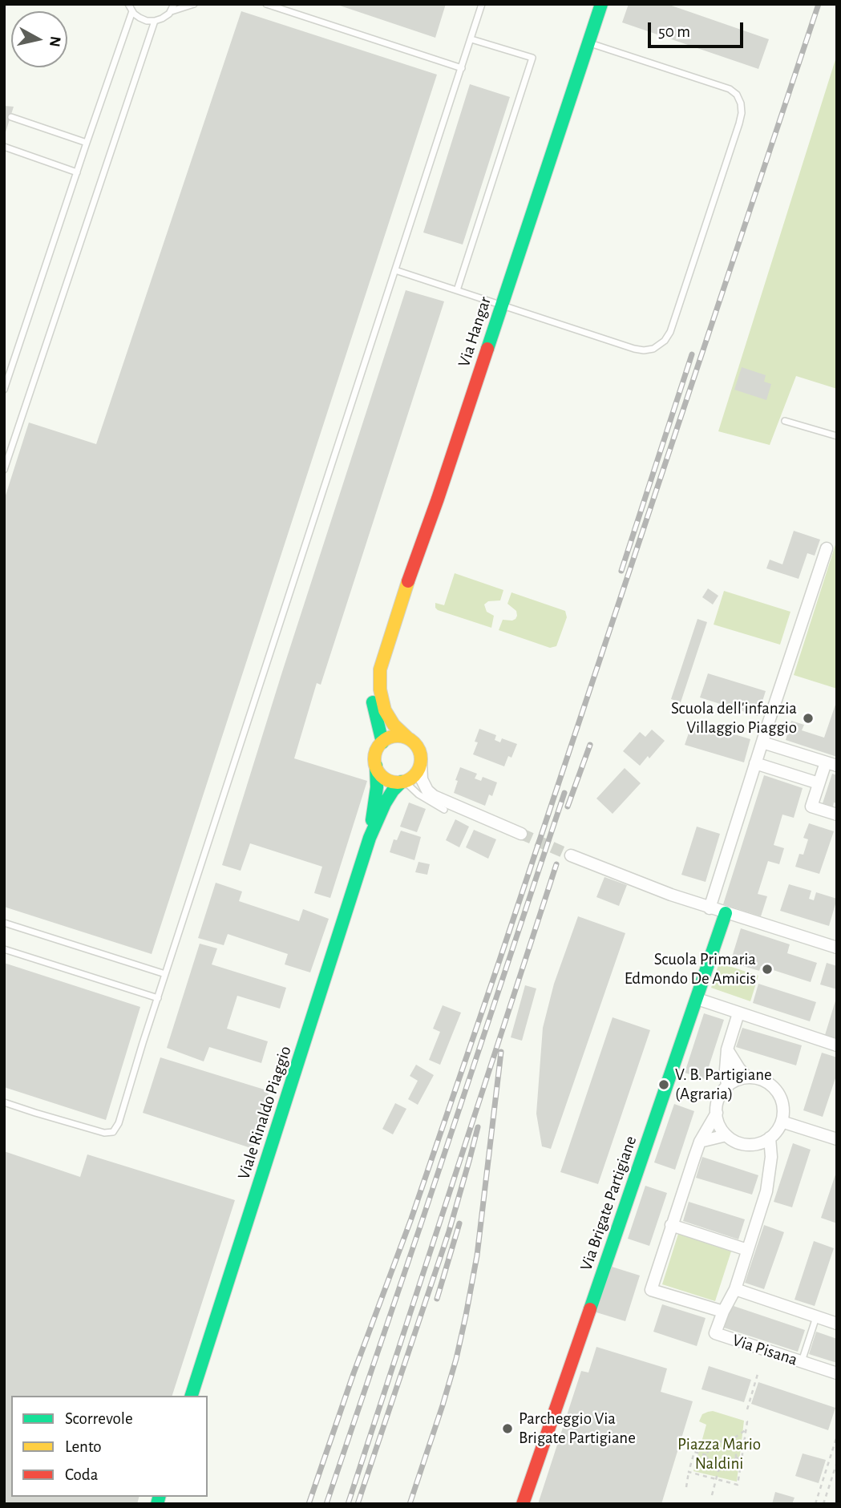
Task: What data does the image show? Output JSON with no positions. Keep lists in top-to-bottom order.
{
  "streets": {
    "street": [
      "Via Hangar",
      "Viale Rinaldo Piaggio",
      "Via Brigate Partigiane",
      "Via Pisana"
    ]
  },
  "crossings": [
    ["Via Hangar", "Viale Rinaldo Piaggio"]
  ],
  "parks": ["Piazza Mario Naldini"],
  "places": [
    "Scuola dell'infanzia Villaggio Piaggio",
    "Scuola Primaria Edmondo De Amicis",
    "V. B. Partigiane (Agraria)",
    "Parcheggio Via Brigate Partigiane"
  ],
  "legend": ["Scorrevole", "Lento", "Coda"],
  "scale_bar": "50 m",
  "north": "right"
}
